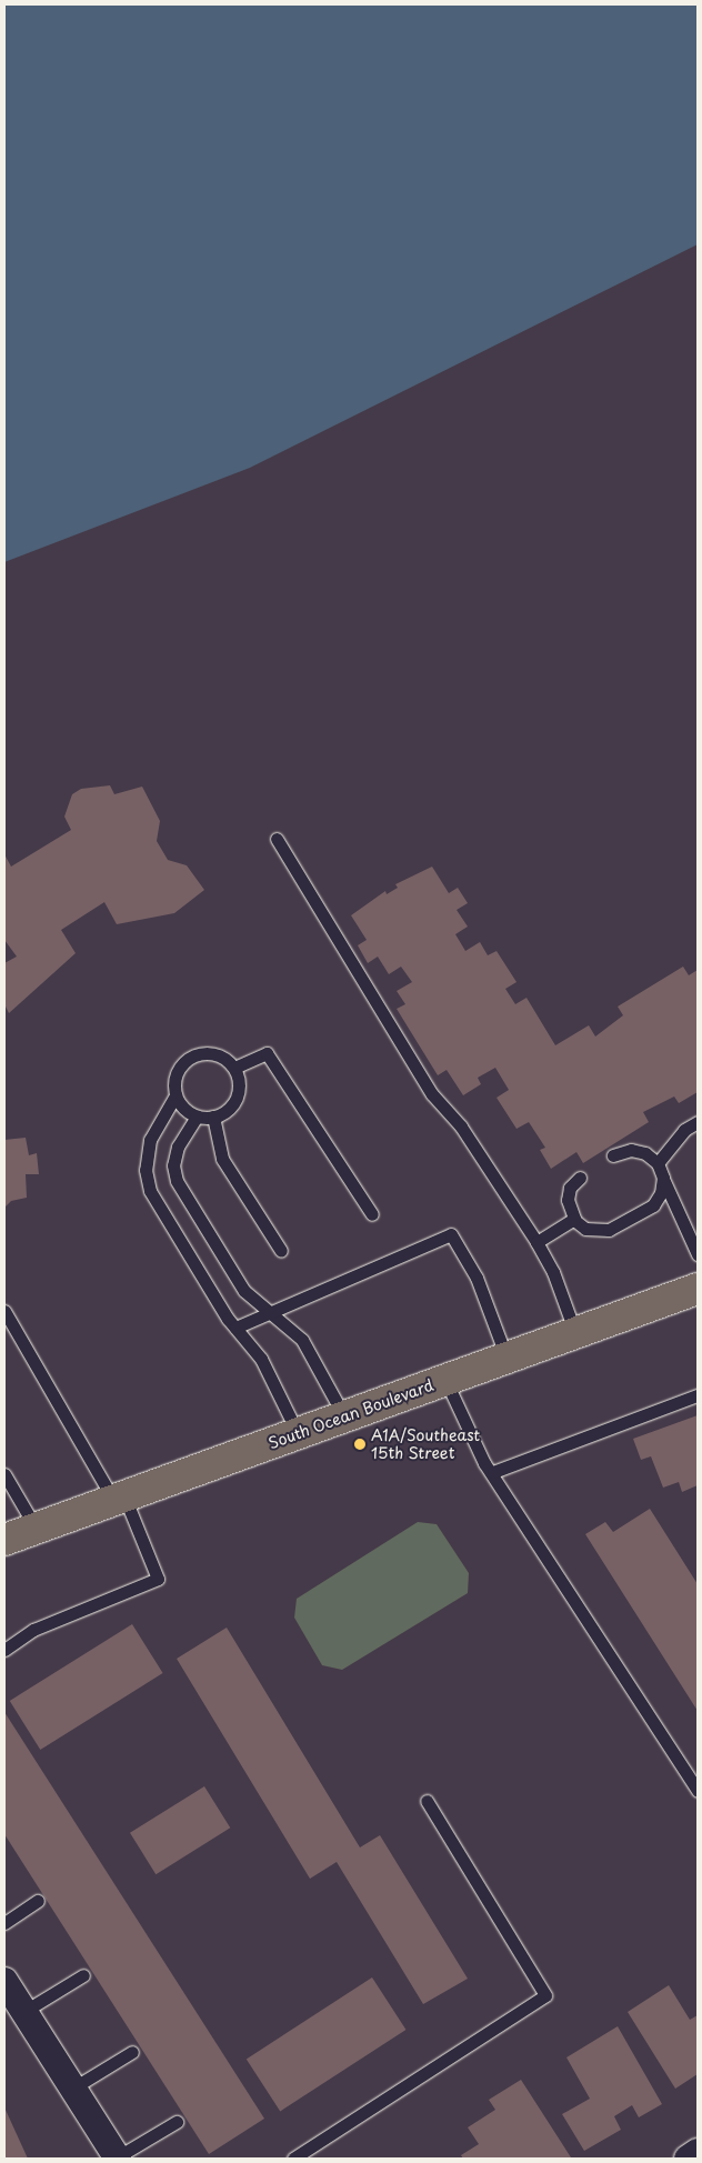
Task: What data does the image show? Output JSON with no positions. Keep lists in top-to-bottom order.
{
  "streets": {
    "main road": ["South Ocean Boulevard"]
  },
  "places": ["A1A/Southeast 15th Street"]
}
